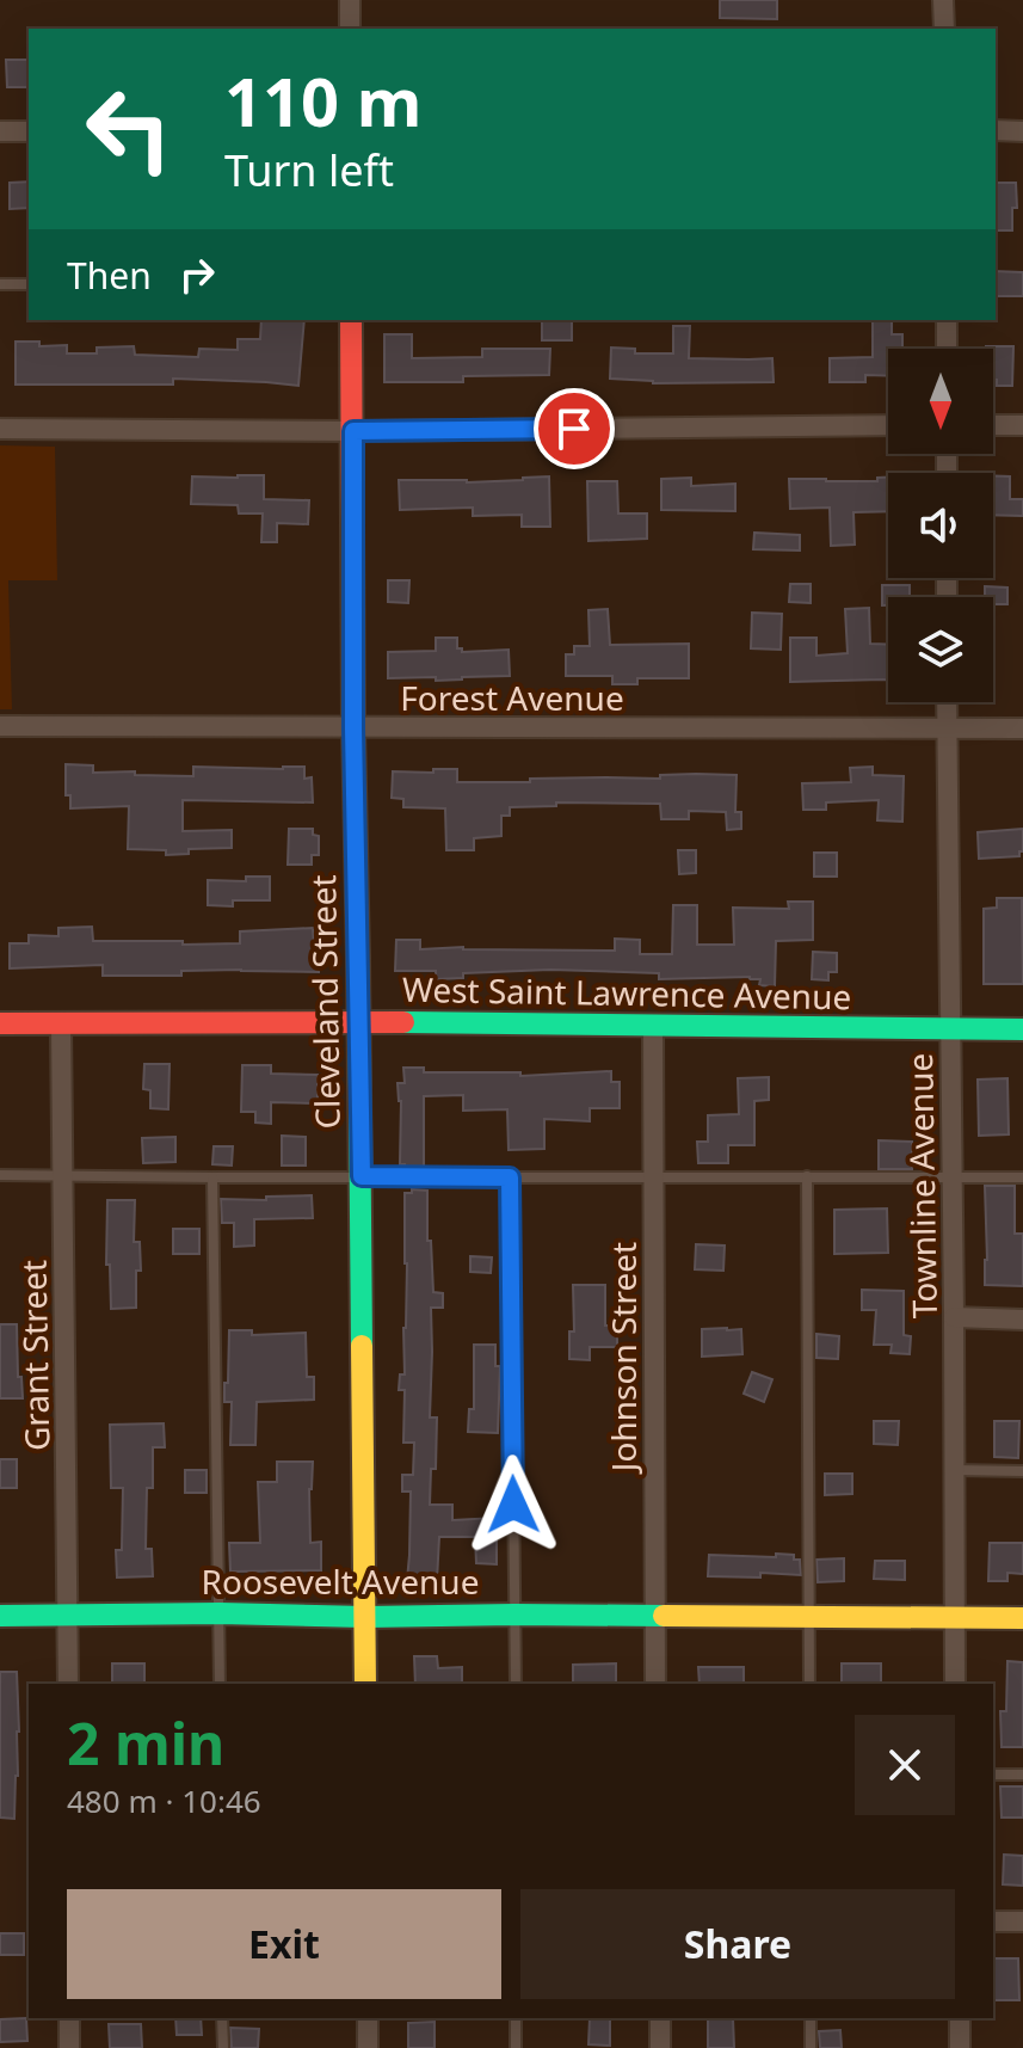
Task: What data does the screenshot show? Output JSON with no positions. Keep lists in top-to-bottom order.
{
  "streets": {
    "street": [
      "Forest Avenue",
      "West Saint Lawrence Avenue",
      "Cleveland Street",
      "Townline Avenue",
      "Grant Street",
      "Johnson Street",
      "Roosevelt Avenue"
    ]
  },
  "crossings": [
    ["Forest Avenue", "Cleveland Street"],
    ["Forest Avenue", "Townline Avenue"],
    ["West Saint Lawrence Avenue", "Cleveland Street"],
    ["West Saint Lawrence Avenue", "Townline Avenue"],
    ["West Saint Lawrence Avenue", "Grant Street"],
    ["West Saint Lawrence Avenue", "Johnson Street"],
    ["Cleveland Street", "Roosevelt Avenue"],
    ["Townline Avenue", "Roosevelt Avenue"],
    ["Grant Street", "Roosevelt Avenue"],
    ["Johnson Street", "Roosevelt Avenue"]
  ],
  "north": "bottom",
  "page": {
    "turn": ["110 m", "Turn left"],
    "then": "Then",
    "heading": ["2 min", "480 m · 10:46"],
    "buttons": ["Exit", "Share"]
  }
}
